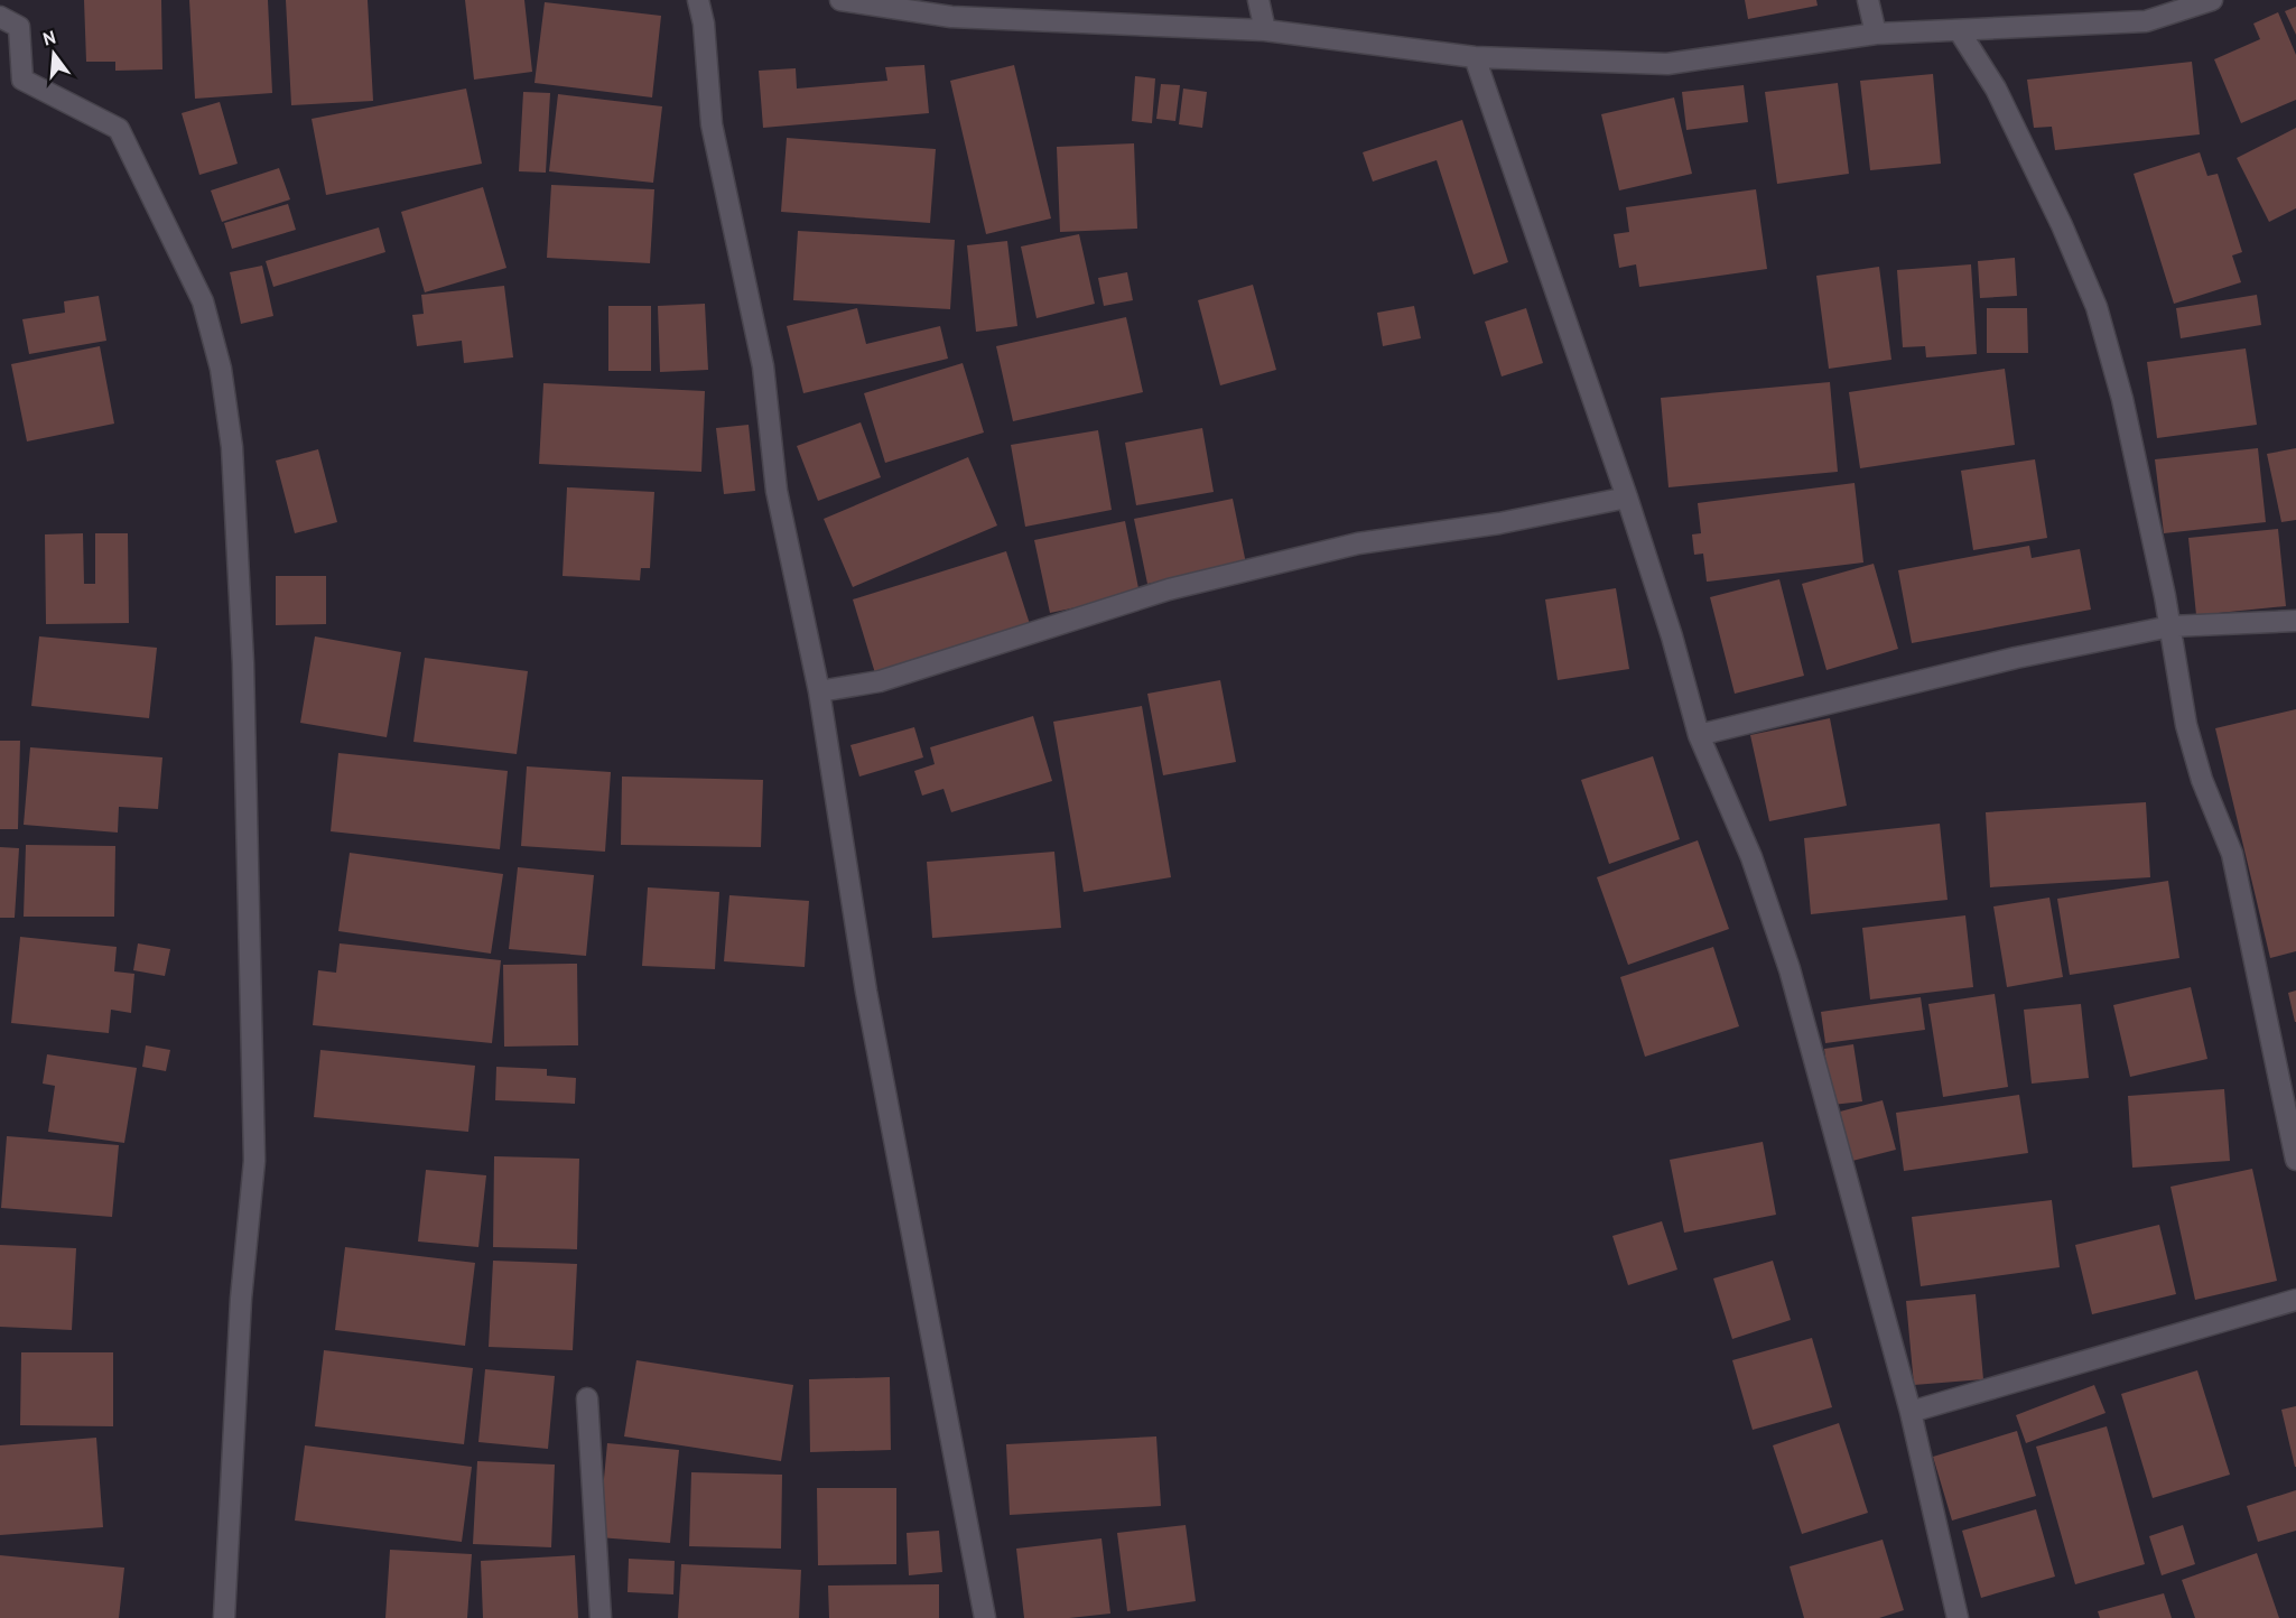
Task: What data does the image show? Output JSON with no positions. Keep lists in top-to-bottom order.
{
  "north": "top"
}
